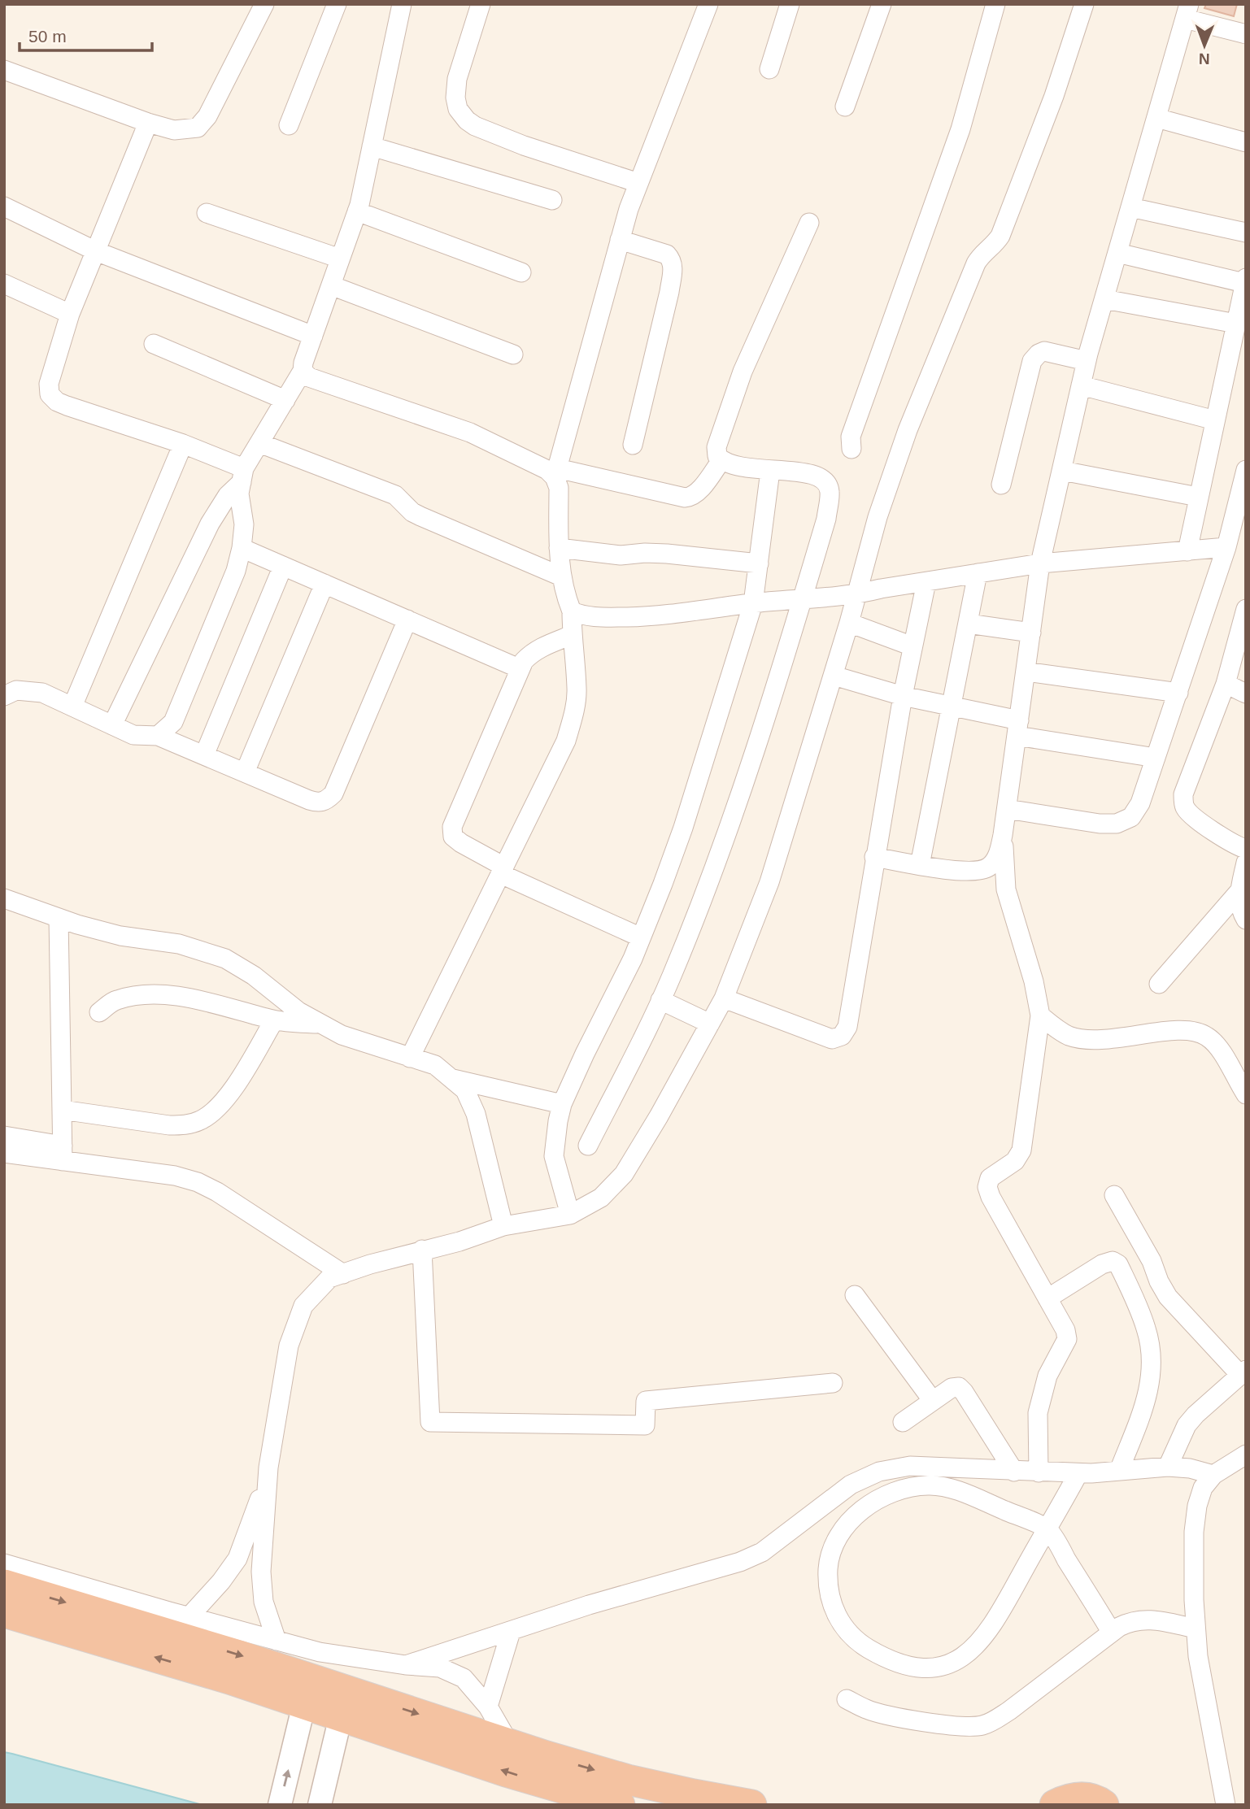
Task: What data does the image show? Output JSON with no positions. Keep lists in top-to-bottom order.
{
  "scale_bar": "50 m",
  "north": "bottom"
}
